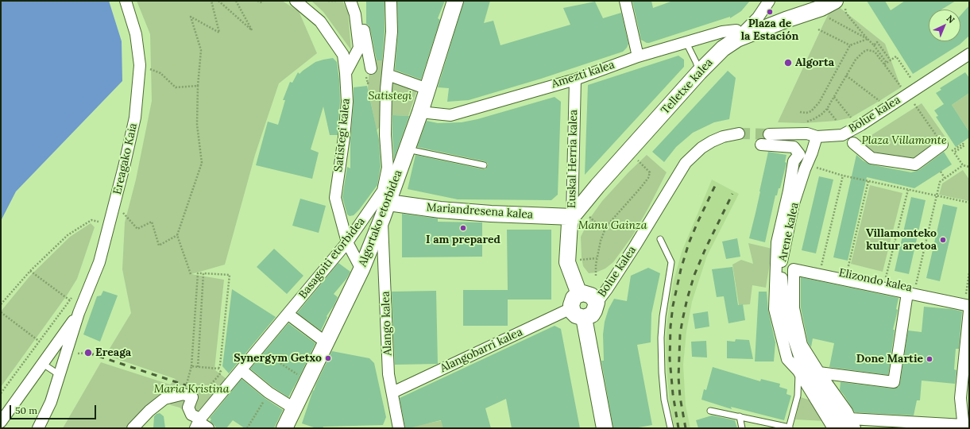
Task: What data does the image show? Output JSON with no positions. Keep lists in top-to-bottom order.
{
  "streets": {
    "street": [
      "Amezti kalea",
      "Telletxe kalea",
      "Bolue kalea",
      "Satistegi kalea",
      "Ereagako Kaia",
      "Euskal Herria kalea",
      "Mariandresena kalea",
      "Algortako etorbidea",
      "Arene kalea",
      "Basagoiti etorbidea",
      "Elizondo kalea",
      "Alango kalea",
      "Alangobarri kalea"
    ]
  },
  "crossings": [
    ["Amezti kalea", "Telletxe kalea"],
    ["Amezti kalea", "Euskal Herria kalea"],
    ["Amezti kalea", "Algortako etorbidea"],
    ["Telletxe kalea", "Euskal Herria kalea"],
    ["Telletxe kalea", "Mariandresena kalea"],
    ["Bolue kalea", "Euskal Herria kalea"],
    ["Bolue kalea", "Arene kalea"],
    ["Bolue kalea", "Alangobarri kalea"],
    ["Satistegi kalea", "Algortako etorbidea"],
    ["Satistegi kalea", "Basagoiti etorbidea"],
    ["Euskal Herria kalea", "Mariandresena kalea"],
    ["Euskal Herria kalea", "Alangobarri kalea"],
    ["Mariandresena kalea", "Algortako etorbidea"],
    ["Algortako etorbidea", "Alango kalea"],
    ["Arene kalea", "Elizondo kalea"],
    ["Alango kalea", "Alangobarri kalea"]
  ],
  "parks": [
    "Satistegi",
    "Plaza Villamonte",
    "Manu Gainza",
    "Maria Kristina"
  ],
  "places": [
    "Plaza de la Estación",
    "Algorta",
    "I am prepared",
    "Villamonteko kultur aretoa",
    "Ereaga",
    "Synergym Getxo",
    "Done Martie"
  ],
  "scale_bar": "50 m",
  "north": "top right"
}
